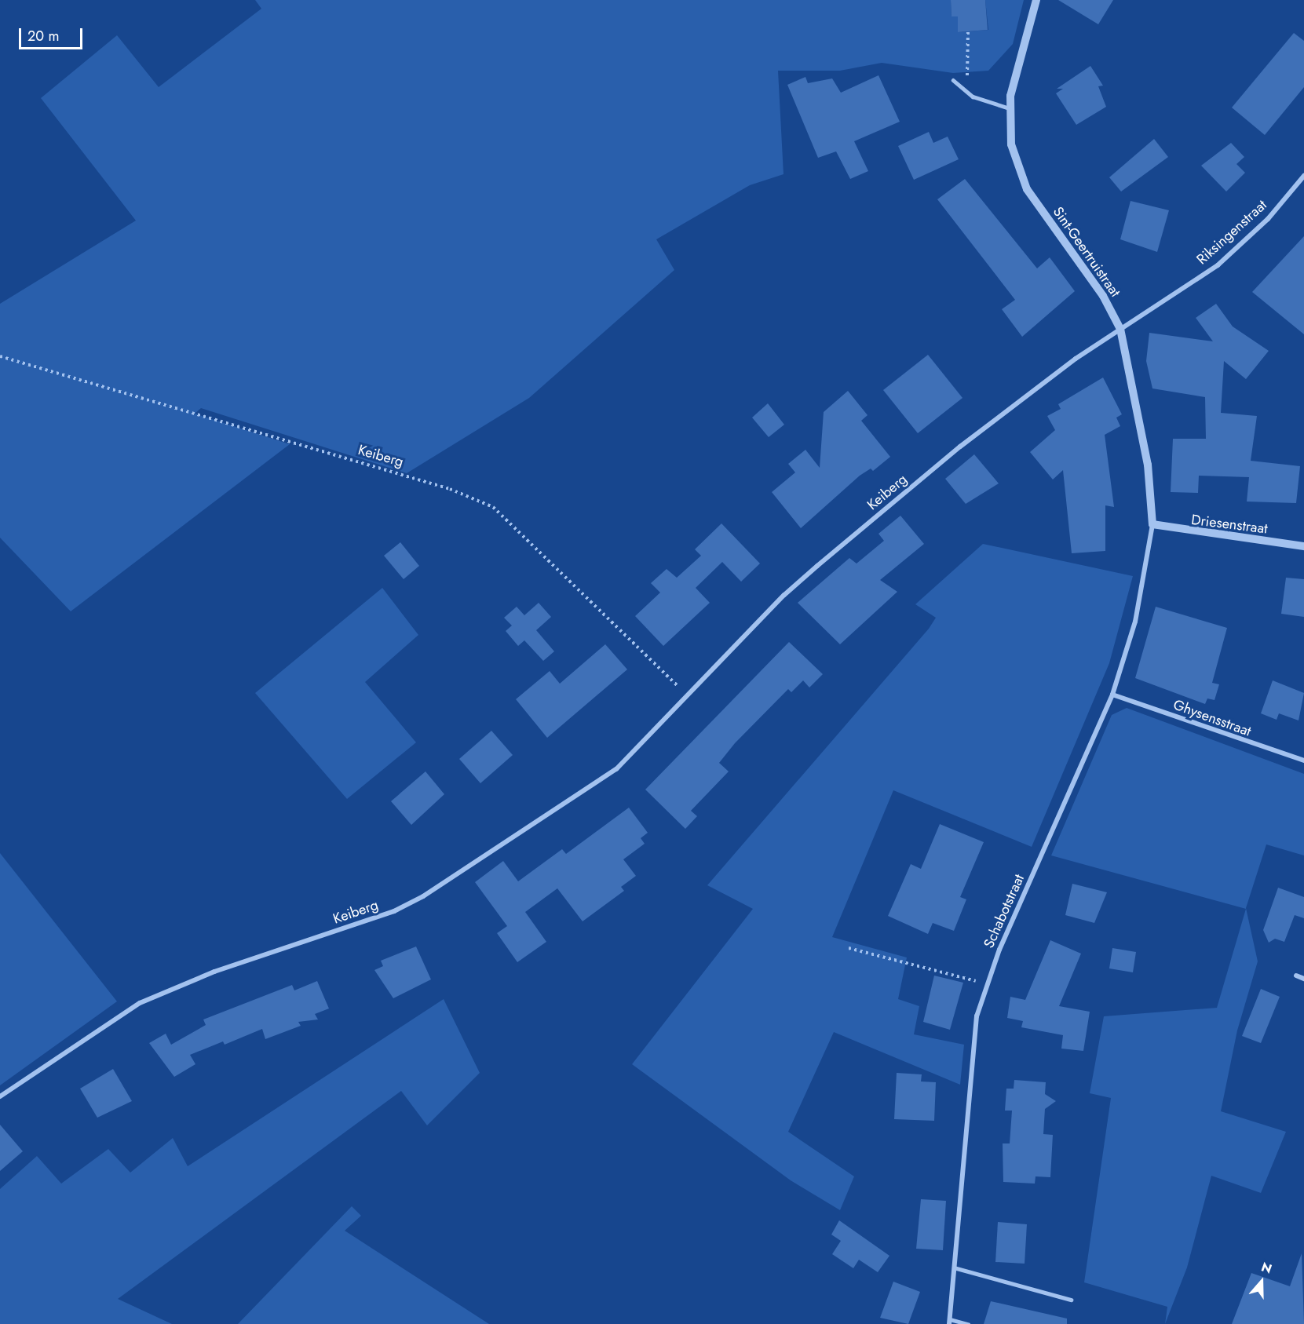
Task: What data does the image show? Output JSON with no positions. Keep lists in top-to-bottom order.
{
  "streets": {
    "street": [
      "Riksingenstraat",
      "Sint-Geertruistraat",
      "Keiberg",
      "Driesenstraat",
      "Ghysensstraat",
      "Schabotstraat"
    ]
  },
  "crossings": [
    ["Riksingenstraat", "Sint-Geertruistraat"],
    ["Riksingenstraat", "Keiberg"],
    ["Sint-Geertruistraat", "Keiberg"],
    ["Sint-Geertruistraat", "Driesenstraat"],
    ["Sint-Geertruistraat", "Schabotstraat"],
    ["Driesenstraat", "Schabotstraat"],
    ["Ghysensstraat", "Schabotstraat"]
  ],
  "scale_bar": "20 m",
  "north": "top"
}
